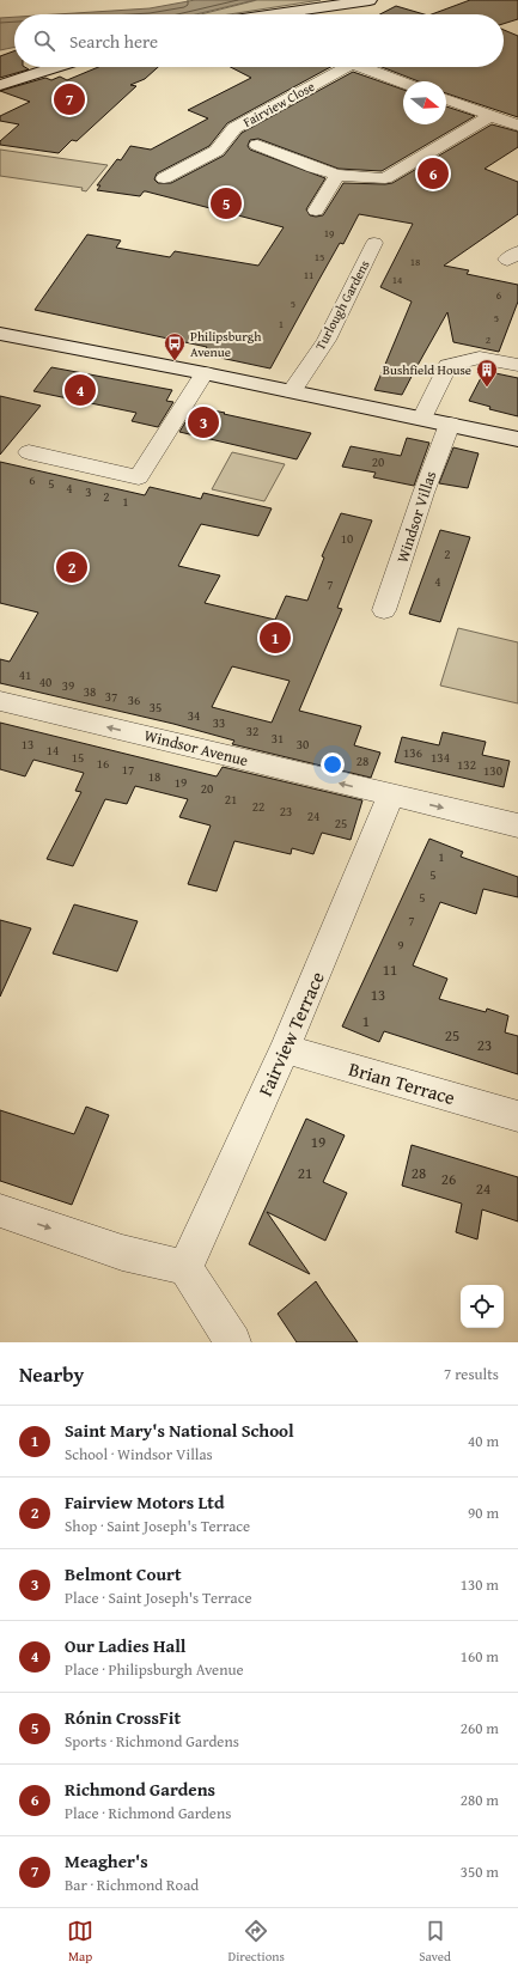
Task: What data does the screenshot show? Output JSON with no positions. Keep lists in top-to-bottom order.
{
  "streets": {
    "street": [
      "Fairview Close",
      "Turlough Gardens",
      "Windsor Villas",
      "Windsor Avenue",
      "Fairview Terrace",
      "Brian Terrace"
    ]
  },
  "crossings": [
    ["Windsor Avenue", "Fairview Terrace"],
    ["Fairview Terrace", "Brian Terrace"]
  ],
  "places": {
    "bus stop": ["Philipsburgh Avenue"],
    "building": ["Bushfield House"]
  },
  "house_numbers": [
    "19",
    "15",
    "18",
    "11",
    "14",
    "6",
    "5",
    "5",
    "1",
    "2",
    "20",
    "6",
    "5",
    "4",
    "3",
    "2",
    "1",
    "10",
    "2",
    "4",
    "7",
    "41",
    "40",
    "39",
    "38",
    "37",
    "36",
    "35",
    "34",
    "33",
    "32",
    "31",
    "13",
    "30",
    "14",
    "136",
    "15",
    "134",
    "28",
    "16",
    "132",
    "17",
    "130",
    "18",
    "19",
    "20",
    "21",
    "22",
    "23",
    "24",
    "25",
    "1",
    "5",
    "5",
    "7",
    "9",
    "11",
    "13",
    "1",
    "25",
    "23",
    "19",
    "21",
    "28",
    "26",
    "24"
  ],
  "north": "right",
  "page": {
    "search": "Search here",
    "pins": [
      "7",
      "6",
      "5",
      "4",
      "3",
      "2",
      "1"
    ],
    "heading": ["Nearby", "7 results"],
    "list": [
      {
        "mark": "1",
        "name": "Saint Mary's National School",
        "note": "School · Windsor Villas",
        "value": "40 m"
      },
      {
        "mark": "2",
        "name": "Fairview Motors Ltd",
        "note": "Shop · Saint Joseph's Terrace",
        "value": "90 m"
      },
      {
        "mark": "3",
        "name": "Belmont Court",
        "note": "Place · Saint Joseph's Terrace",
        "value": "130 m"
      },
      {
        "mark": "4",
        "name": "Our Ladies Hall",
        "note": "Place · Philipsburgh Avenue",
        "value": "160 m"
      },
      {
        "mark": "5",
        "name": "Rónin CrossFit",
        "note": "Sports · Richmond Gardens",
        "value": "260 m"
      },
      {
        "mark": "6",
        "name": "Richmond Gardens",
        "note": "Place · Richmond Gardens",
        "value": "280 m"
      },
      {
        "mark": "7",
        "name": "Meagher's",
        "note": "Bar · Richmond Road",
        "value": "350 m"
      }
    ],
    "nav": ["Map", "Directions", "Saved"]
  }
}
